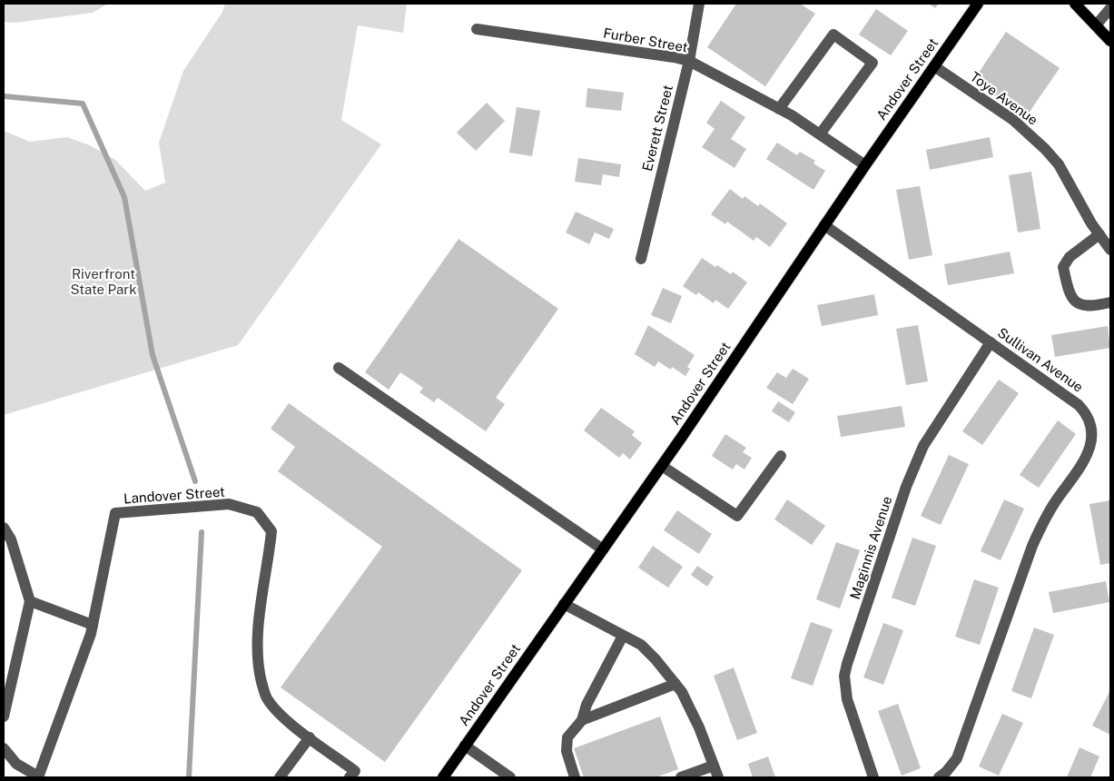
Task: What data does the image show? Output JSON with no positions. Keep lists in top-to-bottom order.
{
  "streets": {
    "main road": ["Andover Street"],
    "street": [
      "Furber Street",
      "Toye Avenue",
      "Everett Street",
      "Sullivan Avenue",
      "Landover Street",
      "Maginnis Avenue"
    ]
  },
  "crossings": [
    ["Furber Street", "Andover Street"],
    ["Furber Street", "Everett Street"],
    ["Andover Street", "Toye Avenue"],
    ["Andover Street", "Sullivan Avenue"],
    ["Sullivan Avenue", "Maginnis Avenue"]
  ],
  "parks": ["Riverfront State Park"]
}
